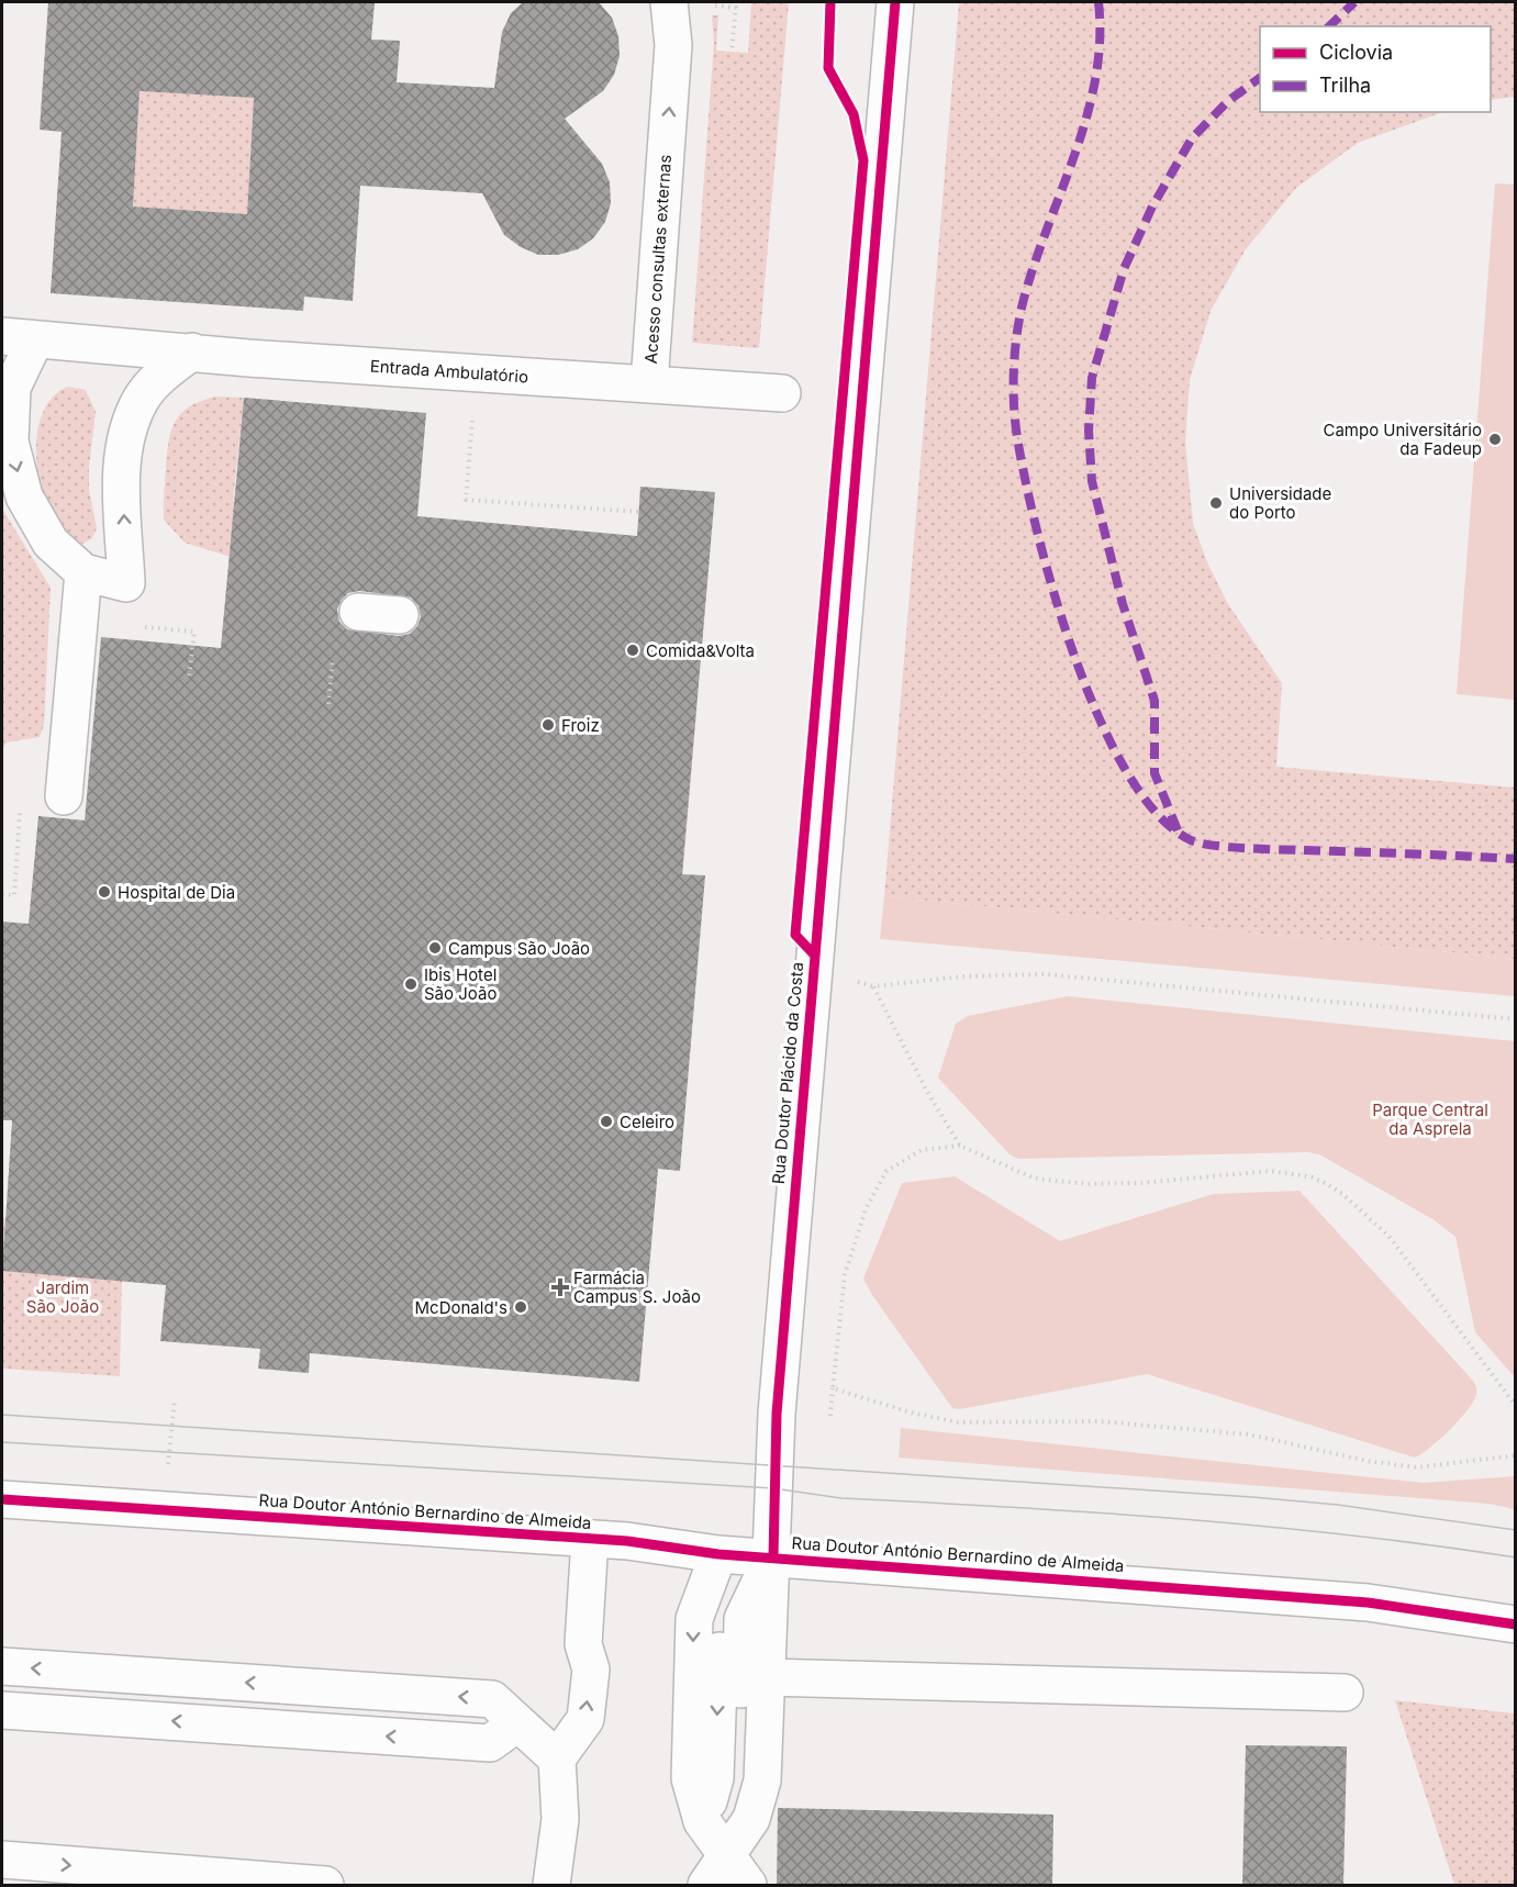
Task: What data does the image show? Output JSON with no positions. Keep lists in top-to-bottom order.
{
  "streets": {
    "street": [
      "Acesso consultas externas",
      "Entrada Ambulatório",
      "Rua Doutor Plácido da Costa",
      "Rua Doutor António Bernardino de Almeida"
    ]
  },
  "crossings": [
    ["Acesso consultas externas", "Entrada Ambulatório"],
    ["Rua Doutor Plácido da Costa", "Rua Doutor António Bernardino de Almeida"]
  ],
  "one_way": ["Acesso consultas externas"],
  "parks": ["Parque Central da Asprela", "Jardim São João"],
  "places": {
    "other": [
      "Campo Universitário da Fadeup",
      "Universidade do Porto",
      "Comida&Volta",
      "Froiz",
      "Hospital de Dia",
      "Campus São João",
      "Ibis Hotel São João",
      "Celeiro",
      "McDonald's"
    ],
    "health": ["Farmácia Campus S. João"]
  },
  "legend": ["Ciclovia", "Trilha"]
}
